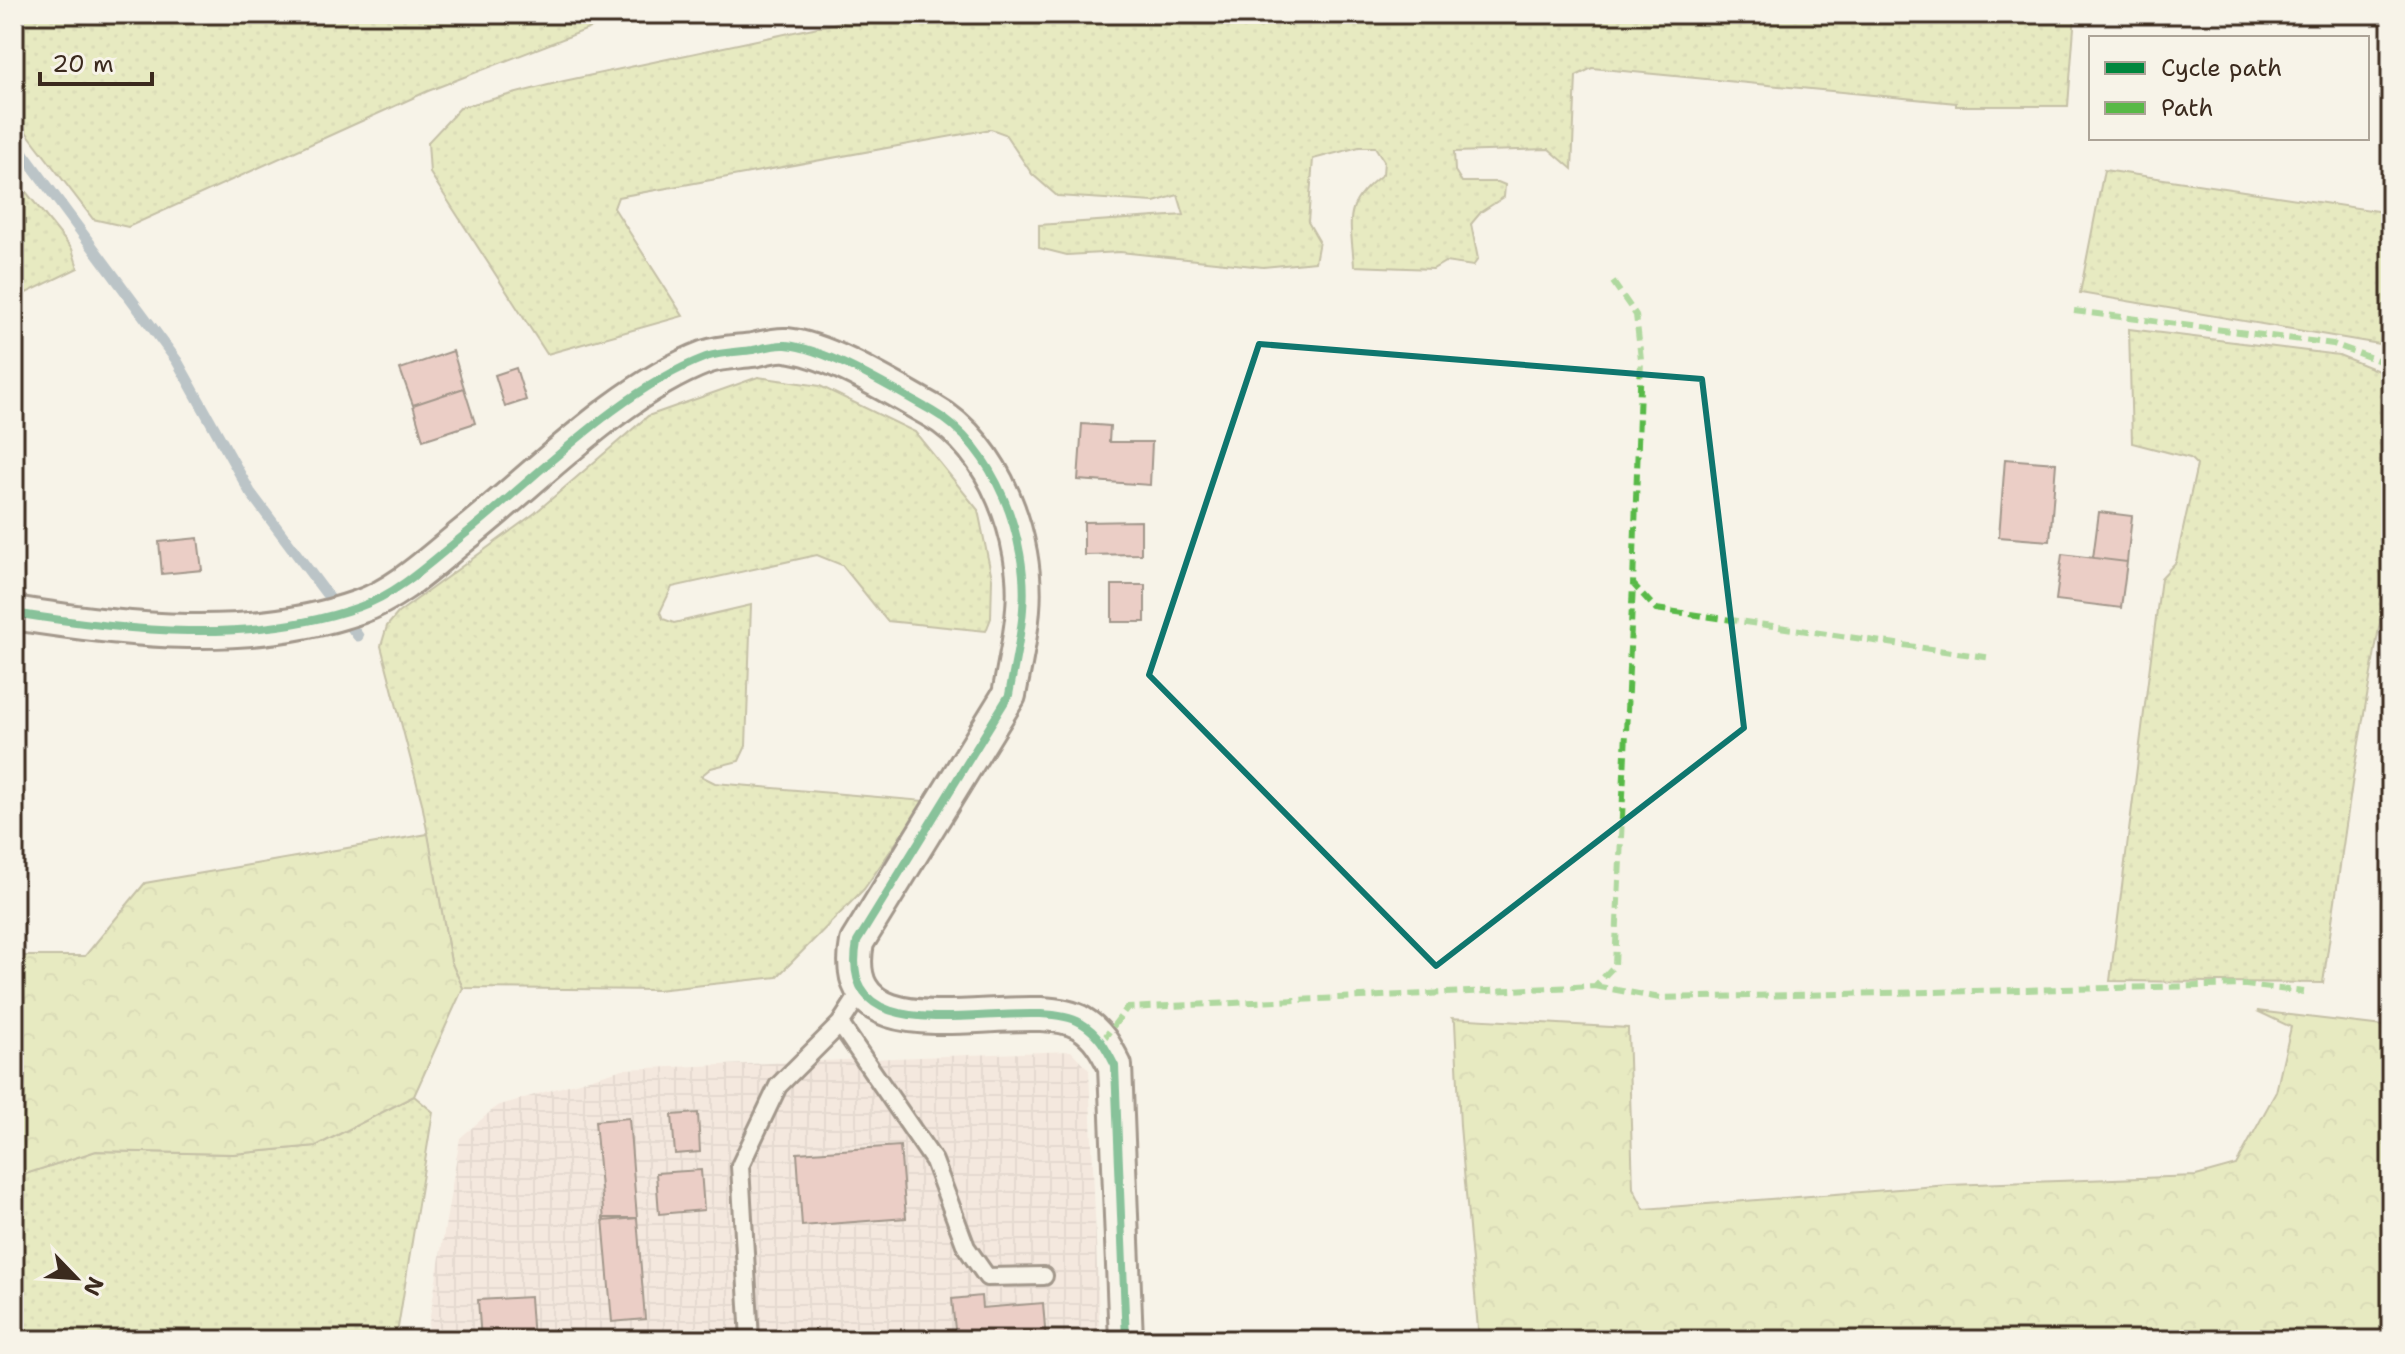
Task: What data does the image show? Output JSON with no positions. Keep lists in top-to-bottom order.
{
  "legend": ["Cycle path", "Path"],
  "scale_bar": "20 m",
  "north": "bottom right"
}
